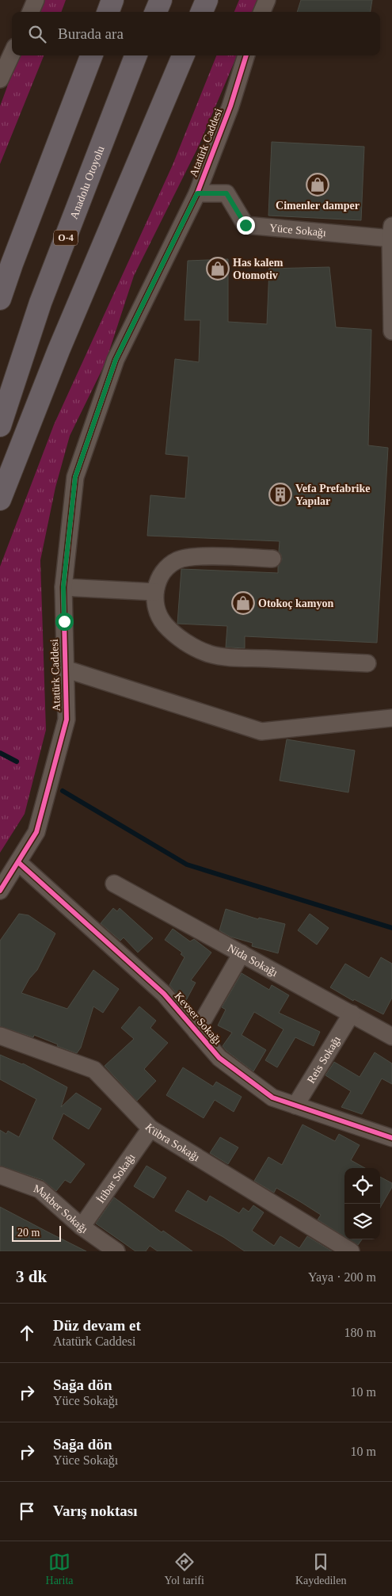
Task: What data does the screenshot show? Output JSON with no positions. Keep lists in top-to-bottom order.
{
  "streets": {
    "highway": ["Anadolu Otoyolu", "O-4"],
    "street": [
      "Atatürk Caddesi",
      "Yüce Sokağı",
      "Nida Sokağı",
      "Kevser Sokağı",
      "Reis Sokağı",
      "Kübra Sokağı",
      "İtibar Sokağı",
      "Makber Sokağı"
    ]
  },
  "crossings": [
    ["Atatürk Caddesi", "Yüce Sokağı"],
    ["Atatürk Caddesi", "Kevser Sokağı"],
    ["Nida Sokağı", "Reis Sokağı"],
    ["Kevser Sokağı", "Reis Sokağı"],
    ["Kübra Sokağı", "İtibar Sokağı"],
    ["İtibar Sokağı", "Makber Sokağı"]
  ],
  "places": {
    "shop": ["Cimenler damper", "Has kalem Otomotiv", "Otokoç kamyon"],
    "building": ["Vefa Prefabrike Yapılar"]
  },
  "scale_bar": "20 m",
  "page": {
    "search": "Burada ara",
    "scale": "20 m",
    "heading": ["3 dk", "Yaya · 200 m"],
    "list": [
      ["Düz devam et", "Atatürk Caddesi", "180 m"],
      ["Sağa dön", "Yüce Sokağı", "10 m"],
      ["Sağa dön", "Yüce Sokağı", "10 m"],
      "Varış noktası"
    ],
    "nav": ["Harita", "Yol tarifi", "Kaydedilen"]
  }
}
